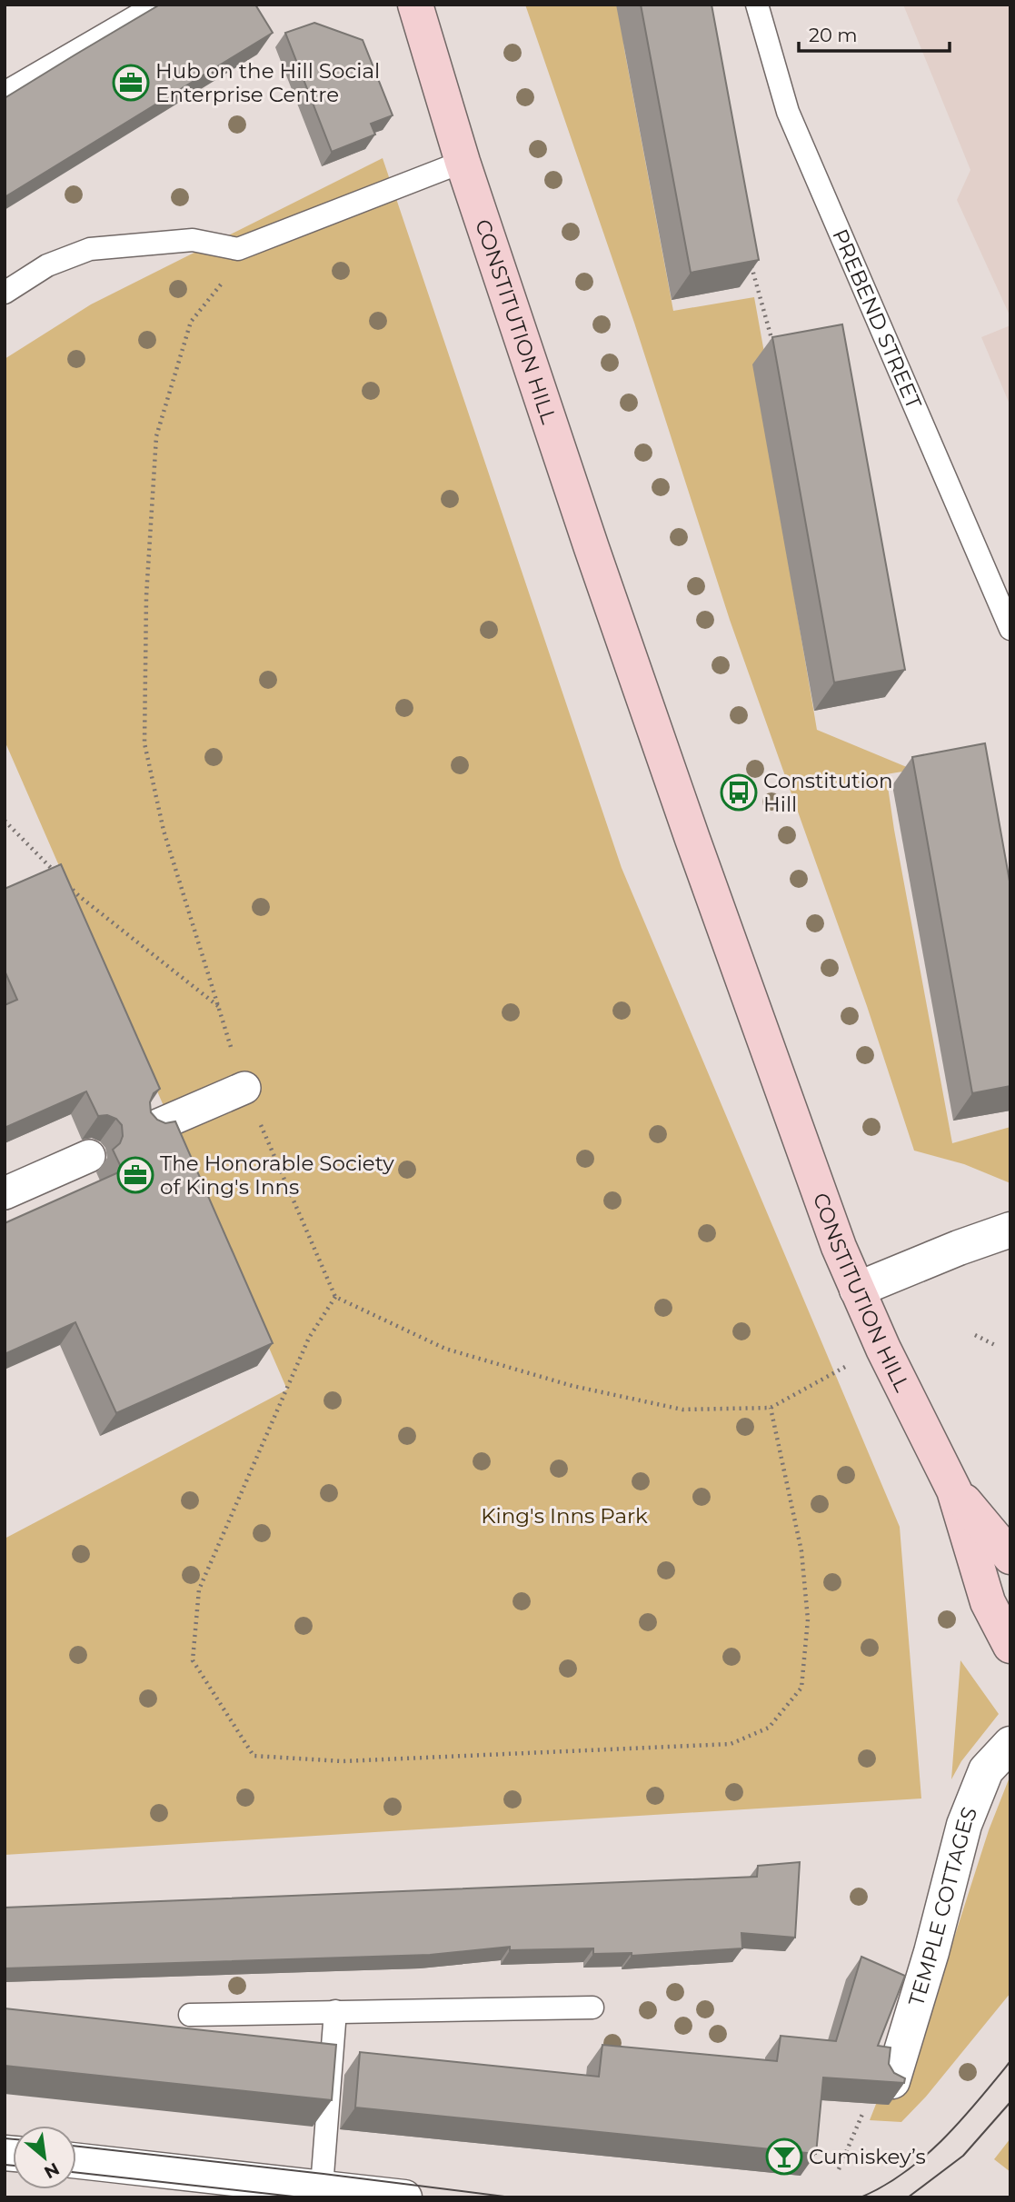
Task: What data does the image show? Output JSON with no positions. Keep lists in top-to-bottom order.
{
  "streets": {
    "main road": ["CONSTITUTION HILL"],
    "street": ["TEMPLE COTTAGES"],
    "lane": ["PREBEND STREET"]
  },
  "parks": ["King's Inns Park"],
  "places": {
    "office": ["Hub on the Hill Social Enterprise Centre", "The Honorable Society of King's Inns"],
    "bus stop": ["Constitution Hill"],
    "bar": ["Cumiskey’s"]
  },
  "scale_bar": "20 m",
  "north": "bottom right"
}
